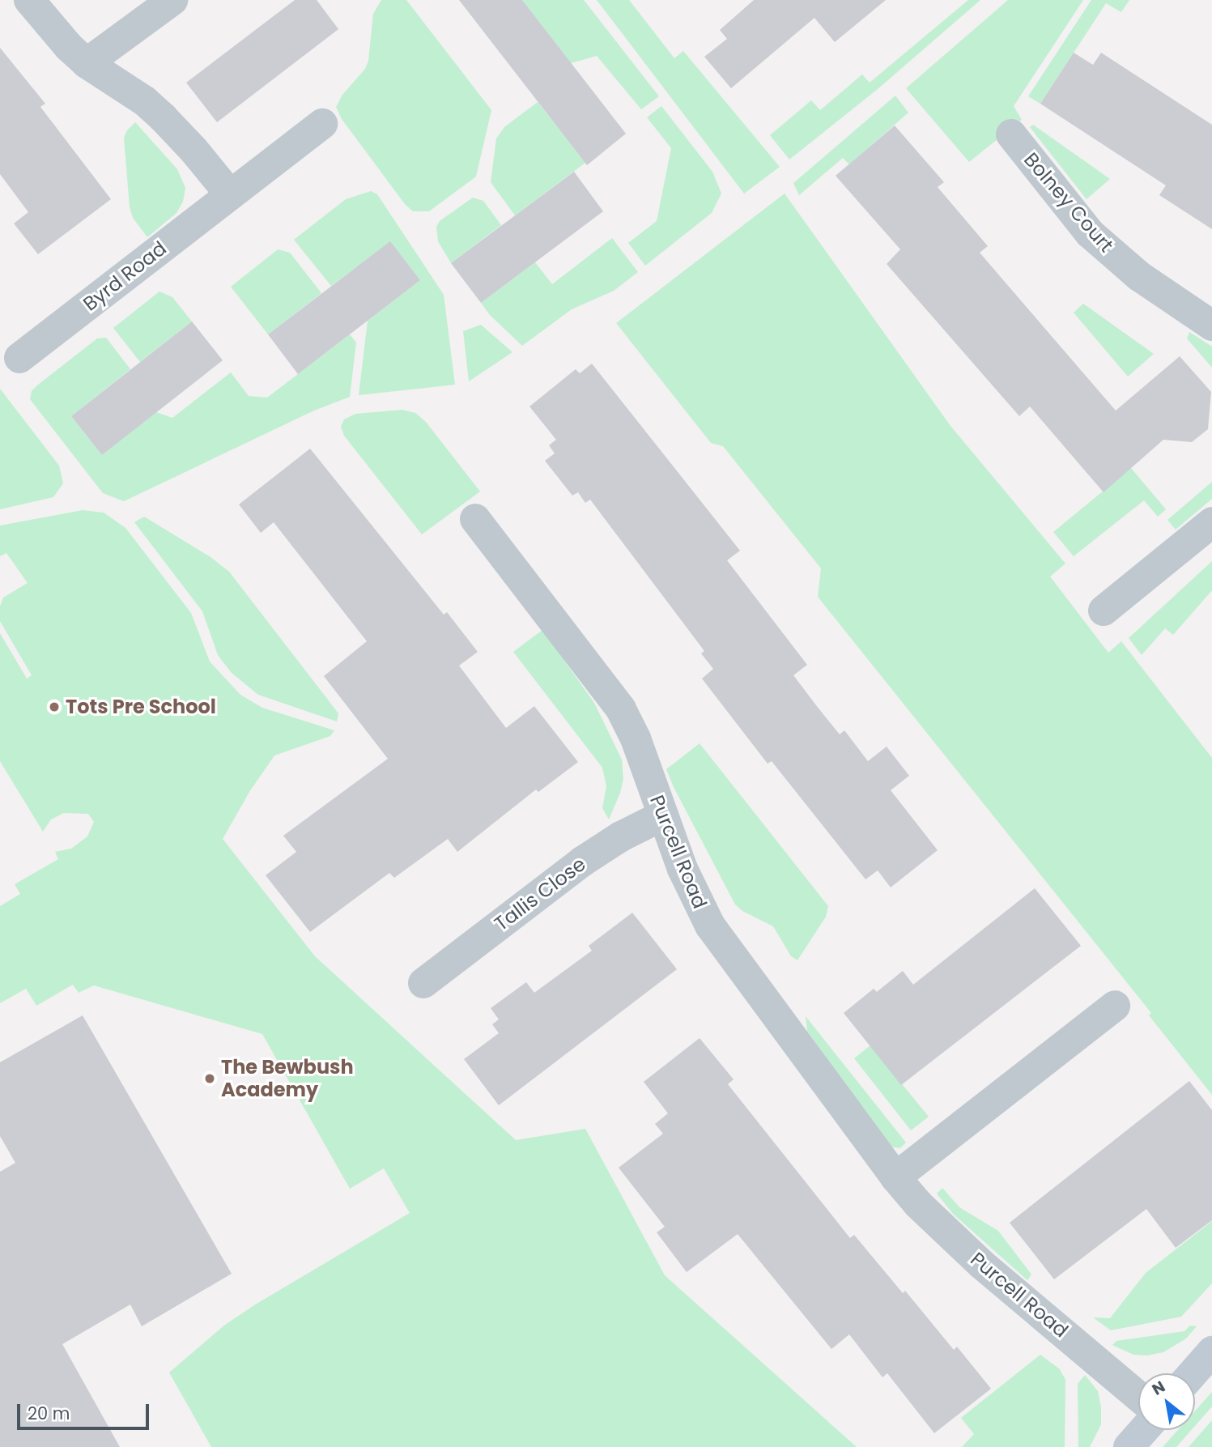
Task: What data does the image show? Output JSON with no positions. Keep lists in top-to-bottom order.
{
  "streets": {
    "street": [
      "Bolney Court",
      "Byrd Road",
      "Purcell Road",
      "Tallis Close"
    ]
  },
  "crossings": [
    ["Purcell Road", "Tallis Close"]
  ],
  "places": ["Tots Pre School", "The Bewbush Academy"],
  "scale_bar": "20 m",
  "north": "top left"
}
